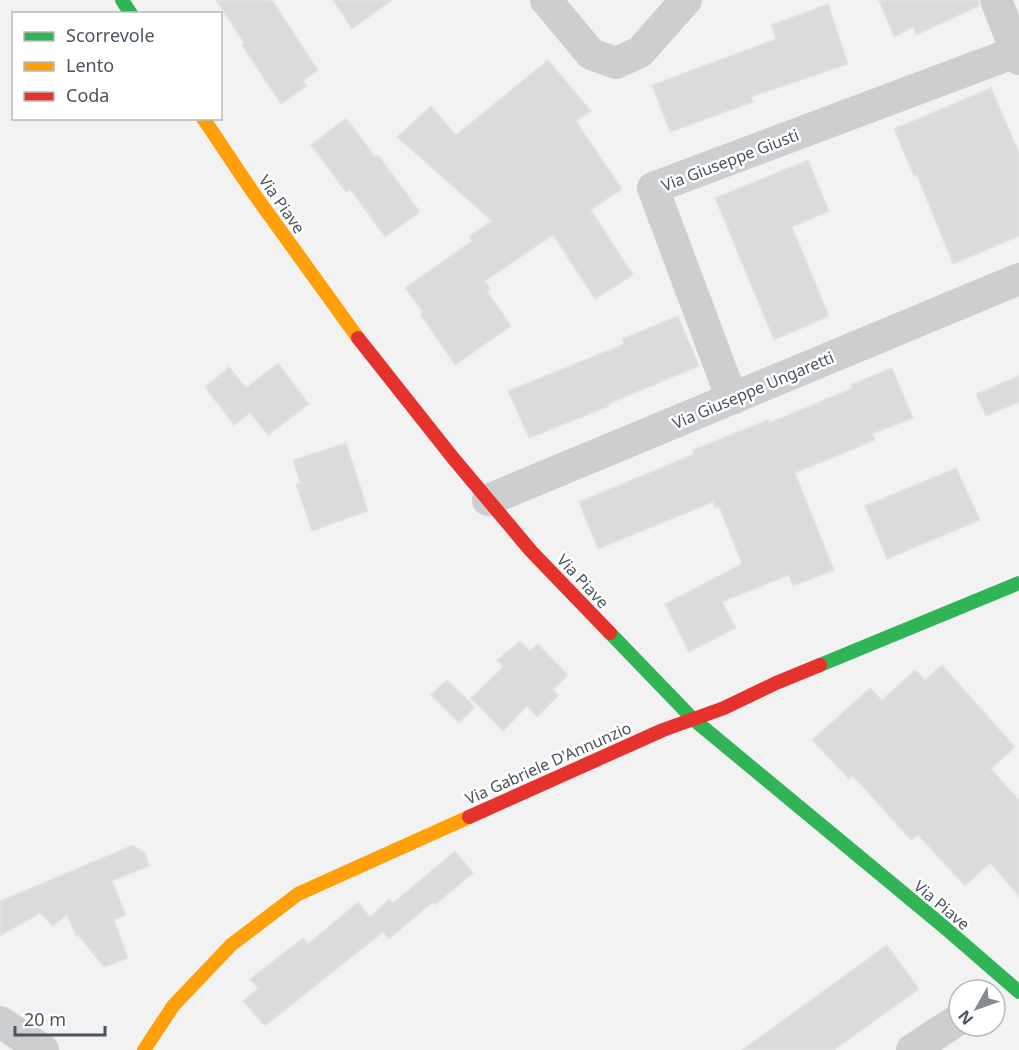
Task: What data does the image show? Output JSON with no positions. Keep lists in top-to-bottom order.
{
  "streets": {
    "main road": ["Via Piave", "Via Gabriele D'Annunzio"],
    "street": ["Via Giuseppe Giusti", "Via Giuseppe Ungaretti"]
  },
  "crossings": [
    ["Via Giuseppe Giusti", "Via Giuseppe Ungaretti"],
    ["Via Piave", "Via Giuseppe Ungaretti"],
    ["Via Piave", "Via Gabriele D'Annunzio"]
  ],
  "legend": ["Scorrevole", "Lento", "Coda"],
  "scale_bar": "20 m",
  "north": "bottom left"
}
